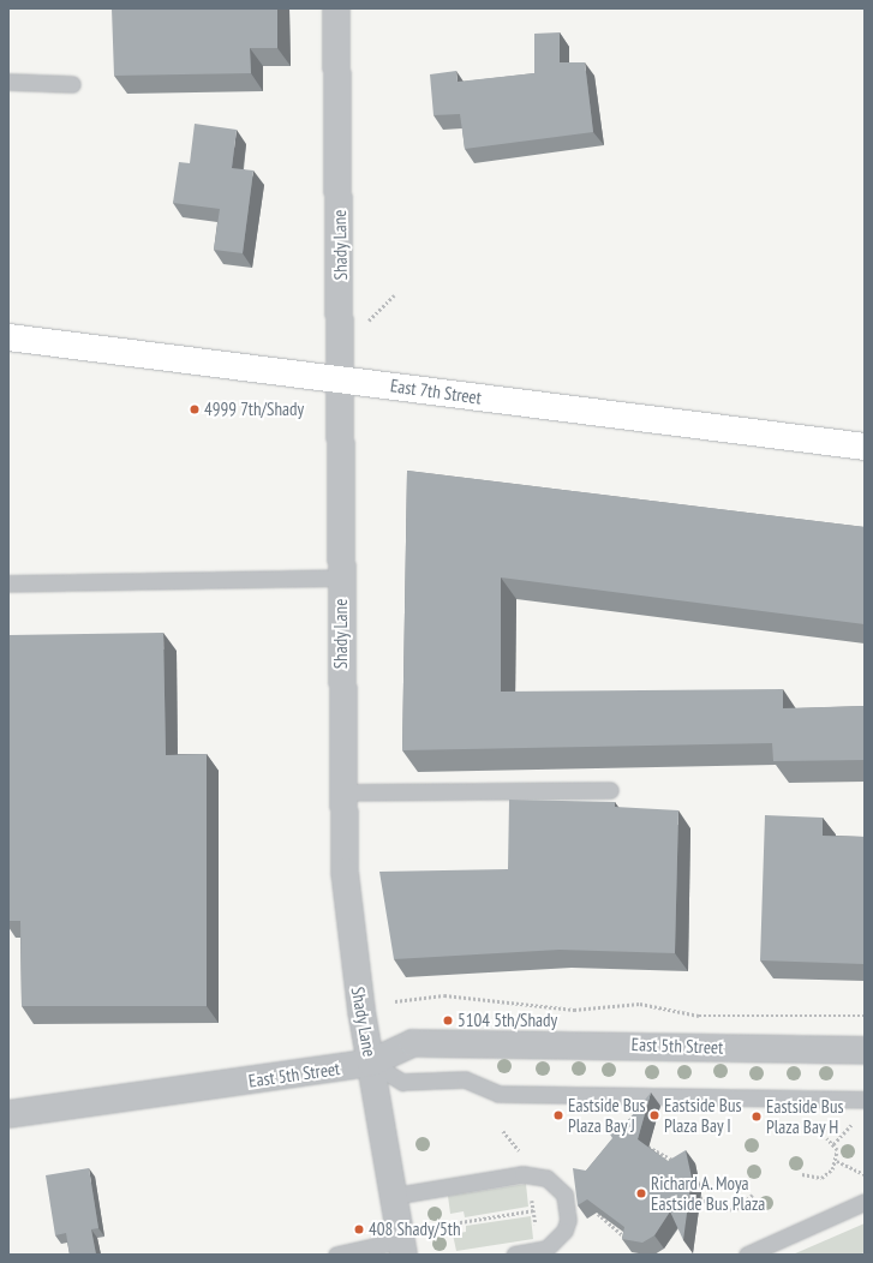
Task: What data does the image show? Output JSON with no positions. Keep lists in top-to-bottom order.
{
  "streets": {
    "main road": ["East 7th Street"],
    "street": ["Shady Lane", "East 5th Street"]
  },
  "crossings": [
    ["Shady Lane", "East 7th Street"],
    ["Shady Lane", "East 5th Street"]
  ],
  "places": [
    "4999 7th/Shady",
    "5104 5th/Shady",
    "Eastside Bus Plaza Bay J",
    "Eastside Bus Plaza Bay I",
    "Eastside Bus Plaza Bay H",
    "Richard A. Moya Eastside Bus Plaza",
    "408 Shady/5th"
  ]
}
